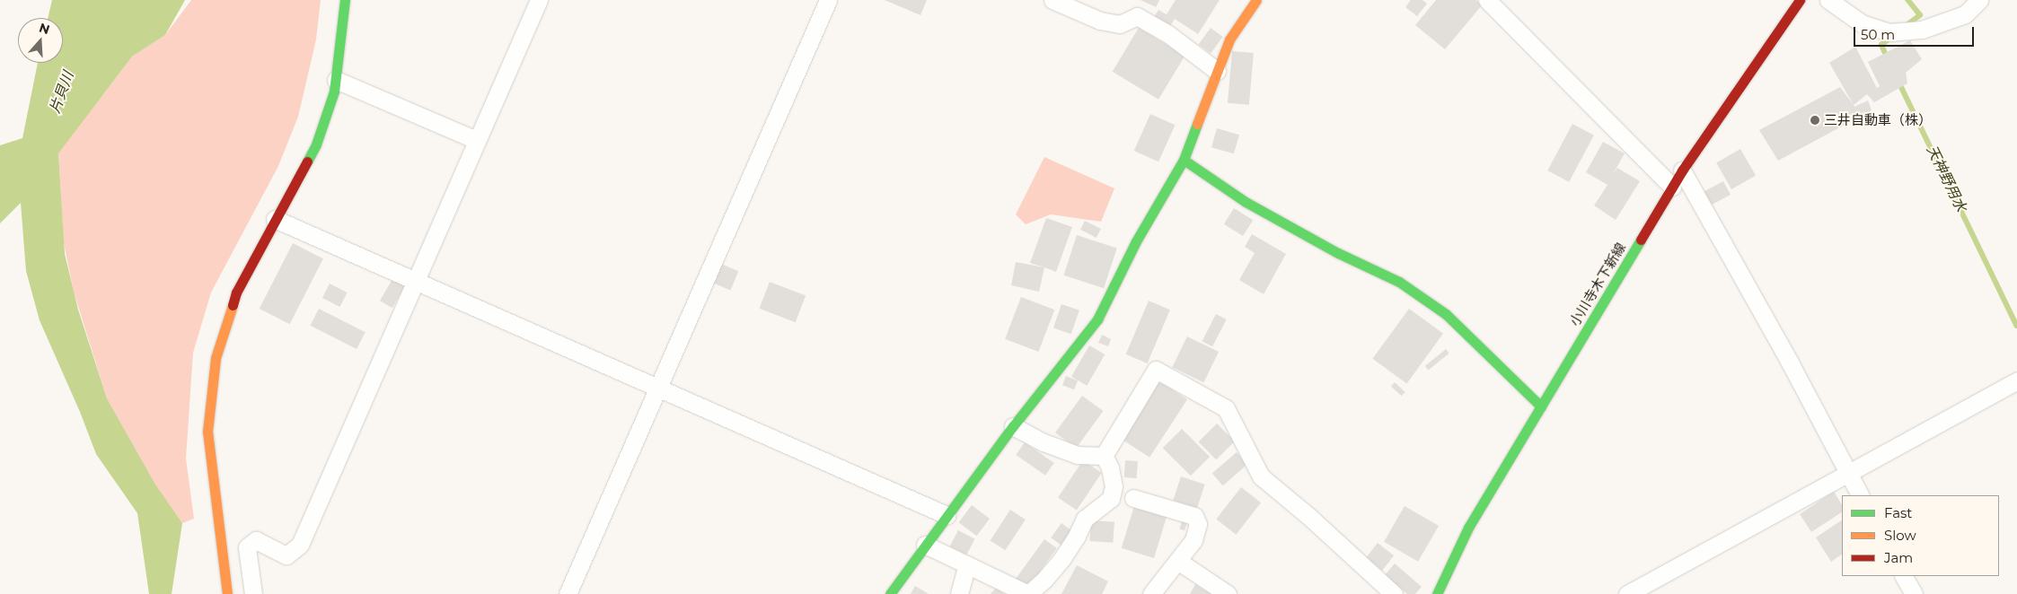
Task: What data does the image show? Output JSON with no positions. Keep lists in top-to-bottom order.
{
  "streets": {
    "street": ["小川寺木下新線"]
  },
  "water": ["片貝川", "天神野用水"],
  "places": ["三井自動車（株）"],
  "legend": ["Fast", "Slow", "Jam"],
  "scale_bar": "50 m",
  "north": "top"
}
